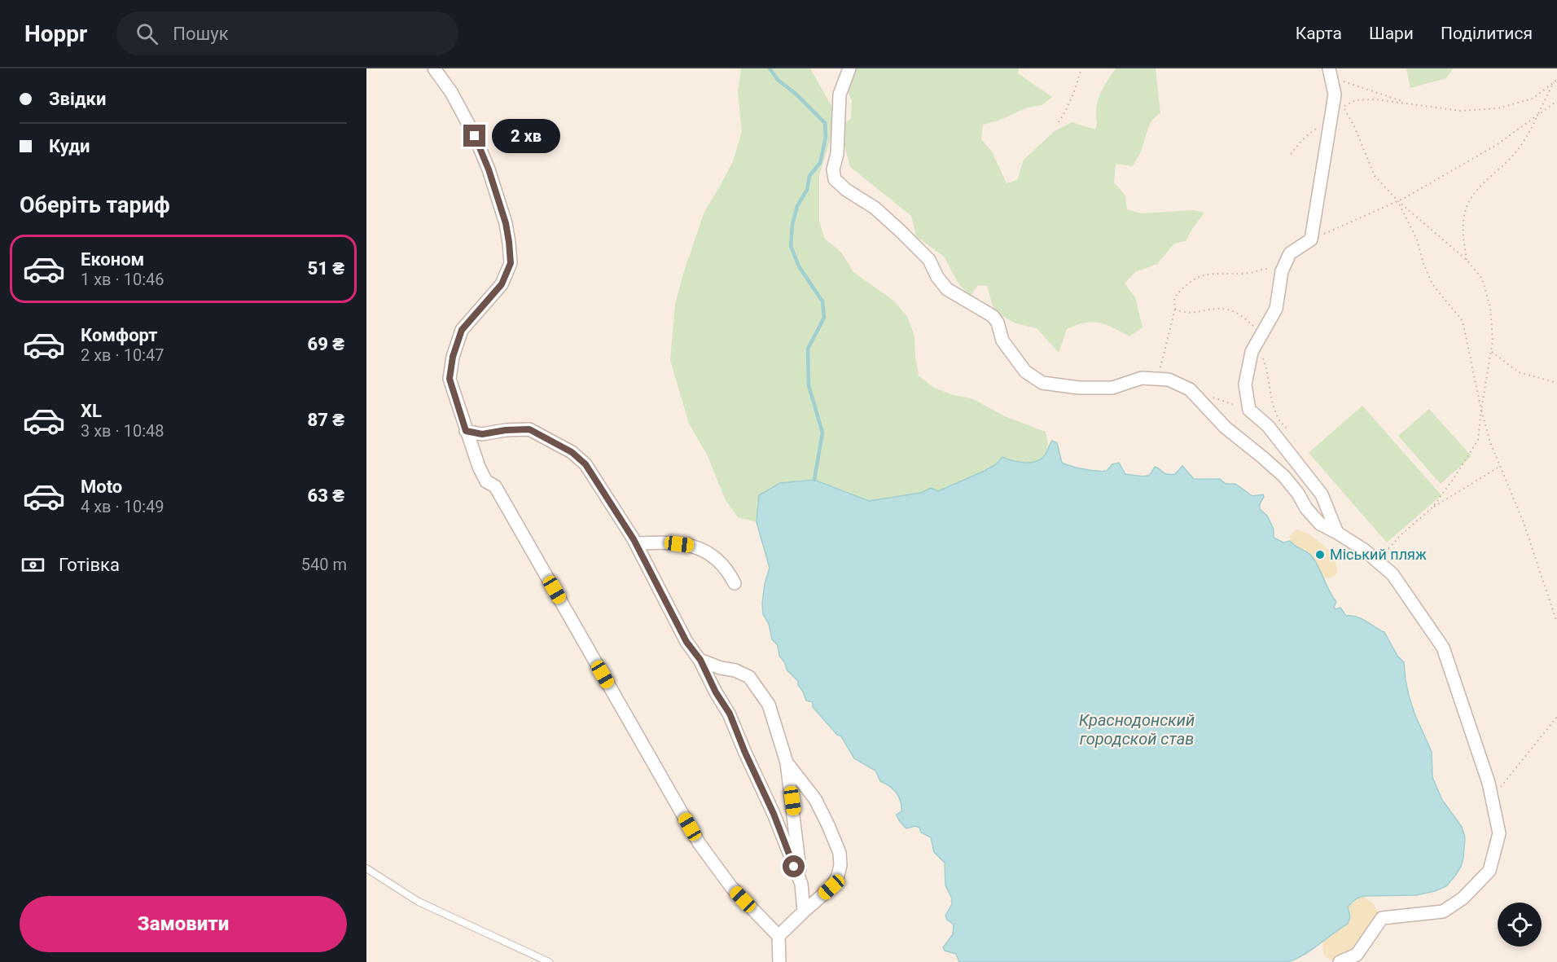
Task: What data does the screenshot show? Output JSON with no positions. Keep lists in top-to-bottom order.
{
  "water": ["Краснодонский городской став"],
  "places": ["Міський пляж"],
  "page": {
    "header": "Hoppr",
    "search": "Пошук",
    "nav": ["Карта", "Шари", "Поділитися"],
    "banner": ["Звідки", "Куди"],
    "bubble": "2 хв",
    "heading": "Оберіть тариф",
    "list": [
      {
        "name": "Економ",
        "note": "1 хв · 10:46",
        "value": "51 ₴"
      },
      {
        "name": "Комфорт",
        "note": "2 хв · 10:47",
        "value": "69 ₴"
      },
      {
        "name": "XL",
        "note": "3 хв · 10:48",
        "value": "87 ₴"
      },
      {
        "name": "Moto",
        "note": "4 хв · 10:49",
        "value": "63 ₴"
      }
    ],
    "pay": ["Готівка", "540 m"],
    "buttons": "Замовити"
  }
}
